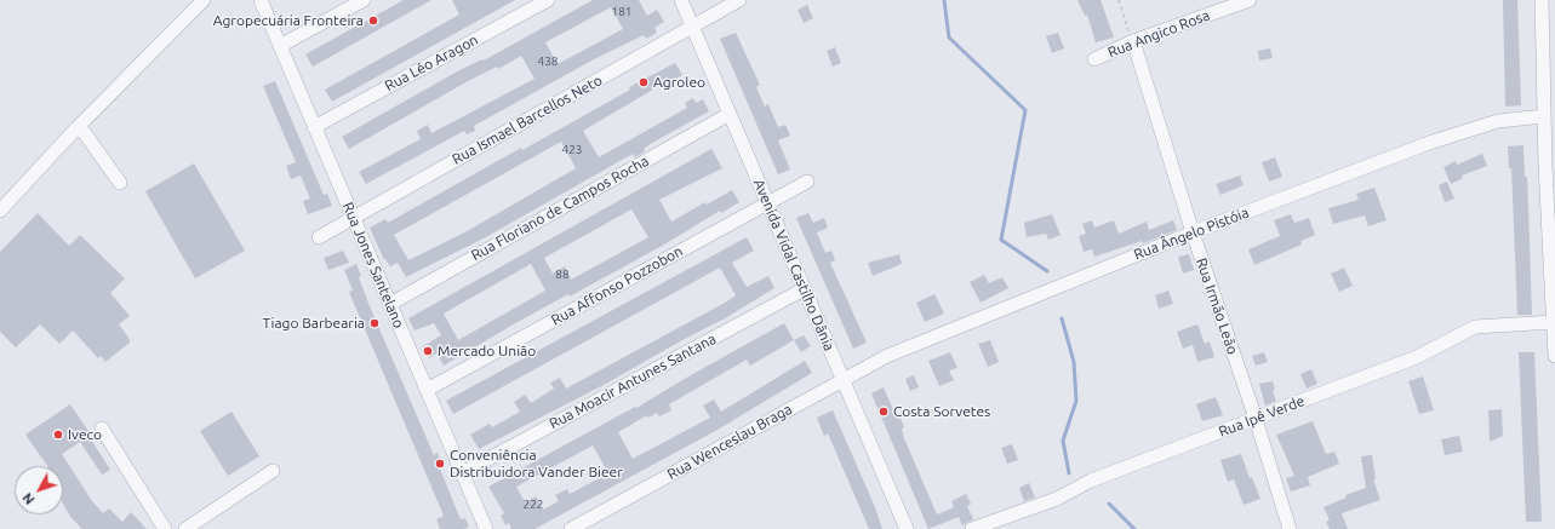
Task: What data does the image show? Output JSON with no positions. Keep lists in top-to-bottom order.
{
  "streets": {
    "street": [
      "Rua Angico Rosa",
      "Rua Léo Aragon",
      "Rua Ismael Barcellos Neto",
      "Rua Floriano de Campos Rocha",
      "Rua Ângelo Pistóia",
      "Rua Jones Santelano",
      "Avenida Vidal Castilho Dânia",
      "Rua Affonso Pozzobon",
      "Rua Irmão Leão",
      "Rua Moacir Antunes Santana",
      "Rua Ipê Verde",
      "Rua Wenceslau Braga"
    ]
  },
  "crossings": [
    ["Rua Angico Rosa", "Rua Irmão Leão"],
    ["Rua Léo Aragon", "Rua Jones Santelano"],
    ["Rua Ismael Barcellos Neto", "Rua Jones Santelano"],
    ["Rua Ismael Barcellos Neto", "Avenida Vidal Castilho Dânia"],
    ["Rua Floriano de Campos Rocha", "Rua Jones Santelano"],
    ["Rua Floriano de Campos Rocha", "Avenida Vidal Castilho Dânia"],
    ["Rua Ângelo Pistóia", "Rua Irmão Leão"],
    ["Rua Ângelo Pistóia", "Rua Wenceslau Braga"],
    ["Rua Jones Santelano", "Rua Affonso Pozzobon"],
    ["Rua Jones Santelano", "Rua Moacir Antunes Santana"],
    ["Avenida Vidal Castilho Dânia", "Rua Affonso Pozzobon"],
    ["Avenida Vidal Castilho Dânia", "Rua Moacir Antunes Santana"],
    ["Avenida Vidal Castilho Dânia", "Rua Wenceslau Braga"],
    ["Rua Irmão Leão", "Rua Ipê Verde"]
  ],
  "places": [
    "Agropecuária Fronteira",
    "Agroleo",
    "Tiago Barbearia",
    "Mercado União",
    "Costa Sorvetes",
    "Iveco",
    "Conveniência Distribuidora Vander Bieer"
  ],
  "house_numbers": [
    "181",
    "438",
    "423",
    "88",
    "222"
  ],
  "north": "bottom left"
}
